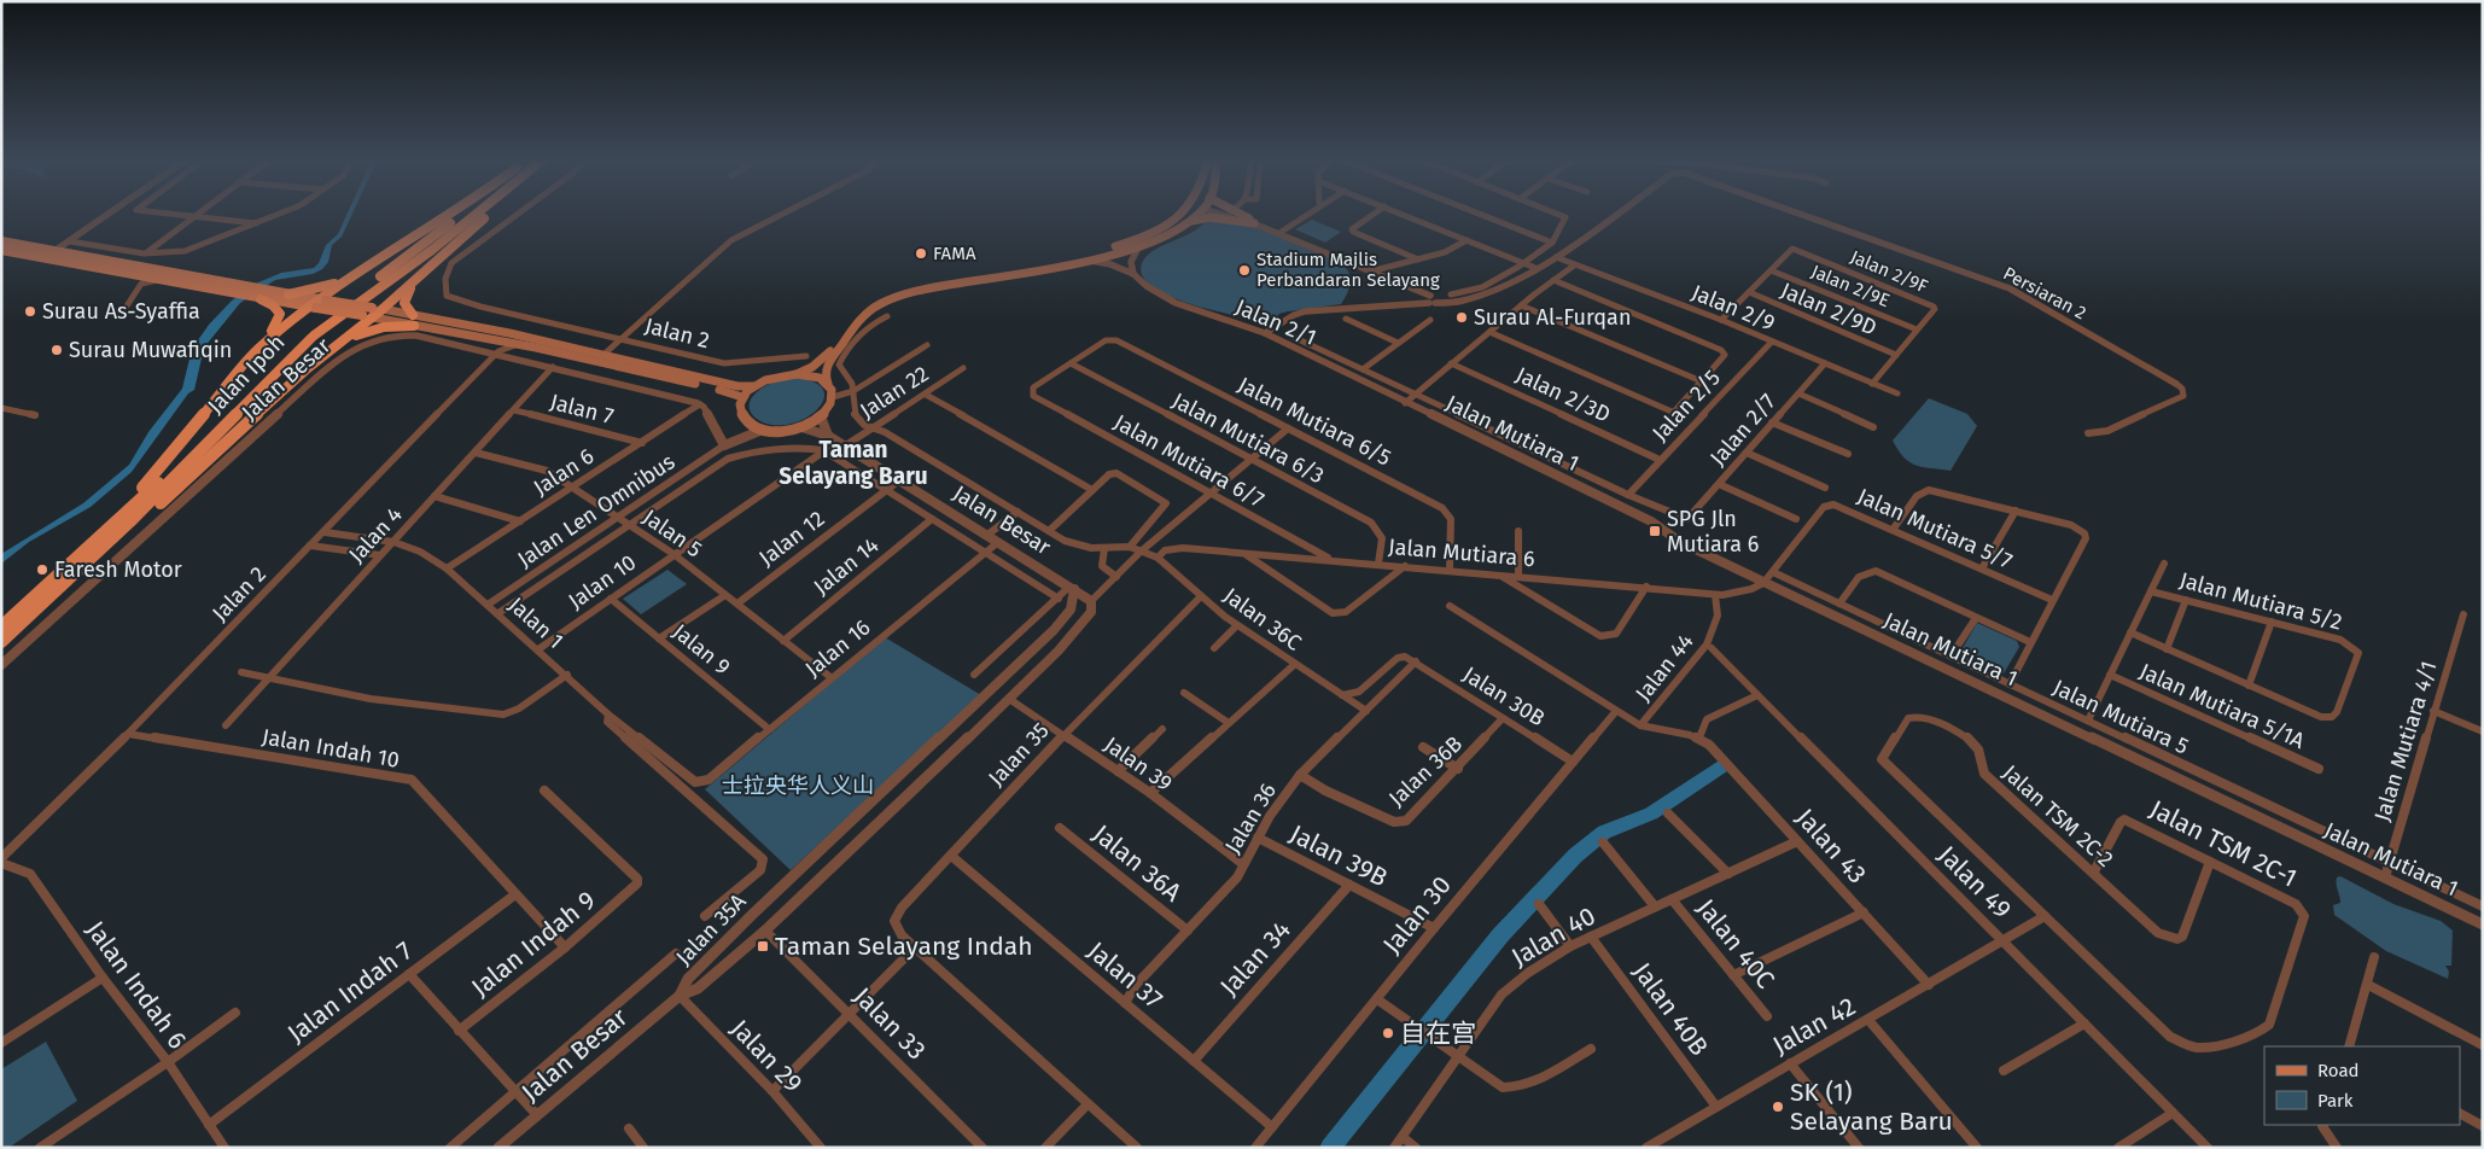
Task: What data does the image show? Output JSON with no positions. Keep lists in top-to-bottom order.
{
  "streets": {
    "highway": ["Jalan Ipoh"],
    "street": [
      "Jalan 2/9F",
      "Jalan 2/9E",
      "Persiaran 2",
      "Jalan 2/9",
      "Jalan 2/9D",
      "Jalan 2/1",
      "Jalan 2",
      "Jalan Besar",
      "Jalan 22",
      "Jalan 2/3D",
      "Jalan 2/5",
      "Jalan 7",
      "Jalan Mutiara 6/5",
      "Jalan 2/7",
      "Jalan Mutiara 1",
      "Jalan Mutiara 6/3",
      "Jalan Mutiara 6/7",
      "Jalan 6",
      "Jalan Len Omnibus",
      "Jalan Mutiara 5/7",
      "Jalan 5",
      "Jalan 4",
      "Jalan 12",
      "Jalan Mutiara 6",
      "Jalan 14",
      "Jalan 10",
      "Jalan Mutiara 5/2",
      "Jalan 36C",
      "Jalan 1",
      "Jalan 16",
      "Jalan 9",
      "Jalan 44",
      "Jalan 30B",
      "Jalan Mutiara 5/1A",
      "Jalan Mutiara 5",
      "Jalan Mutiara 4/1",
      "Jalan Indah 10",
      "Jalan 35",
      "Jalan 39",
      "Jalan 36B",
      "Jalan TSM 2C-2",
      "Jalan 36",
      "Jalan TSM 2C-1",
      "Jalan 43",
      "Jalan 39B",
      "Jalan 36A",
      "Jalan 49",
      "Jalan 30",
      "Jalan 35A",
      "Jalan 40",
      "Jalan Indah 9",
      "Jalan 40C",
      "Jalan 34",
      "Jalan 37",
      "Jalan Indah 6",
      "Jalan Indah 7",
      "Jalan 40B",
      "Jalan 33",
      "Jalan 42",
      "Jalan 29"
    ]
  },
  "crossings": [
    ["Jalan 2/9F", "Jalan 2/9E"],
    ["Persiaran 2", "Jalan 2/9"],
    ["Jalan 2/9", "Jalan 2/5"],
    ["Jalan 2/9", "Jalan 2/7"],
    ["Jalan 2/1", "Jalan Mutiara 1"],
    ["Jalan 2", "Jalan Besar"],
    ["Jalan 2", "Jalan 1"],
    ["Jalan 2", "Jalan Indah 10"],
    ["Jalan 2", "Jalan Indah 6"],
    ["Jalan Besar", "Jalan 22"],
    ["Jalan Besar", "Jalan 6"],
    ["Jalan Besar", "Jalan Len Omnibus"],
    ["Jalan Besar", "Jalan 4"],
    ["Jalan Besar", "Jalan 12"],
    ["Jalan Besar", "Jalan 10"],
    ["Jalan Besar", "Jalan 16"],
    ["Jalan Besar", "Jalan 35A"],
    ["Jalan Besar", "Jalan 29"],
    ["Jalan 22", "Jalan 10"],
    ["Jalan 2/3D", "Jalan 2/5"],
    ["Jalan 2/5", "Jalan 2/7"],
    ["Jalan 7", "Jalan 6"],
    ["Jalan 7", "Jalan 4"],
    ["Jalan Mutiara 6/5", "Jalan Mutiara 6"],
    ["Jalan Mutiara 1", "Jalan Mutiara 5/7"],
    ["Jalan Mutiara 1", "Jalan Mutiara 6"],
    ["Jalan Mutiara 1", "Jalan Mutiara 4/1"],
    ["Jalan Mutiara 6/3", "Jalan Mutiara 6/7"],
    ["Jalan Mutiara 6/3", "Jalan Mutiara 6"],
    ["Jalan Mutiara 6/7", "Jalan Mutiara 6"],
    ["Jalan 6", "Jalan 5"],
    ["Jalan 6", "Jalan 1"],
    ["Jalan Len Omnibus", "Jalan 5"],
    ["Jalan Len Omnibus", "Jalan 1"],
    ["Jalan Mutiara 5/7", "Jalan Mutiara 6"],
    ["Jalan Mutiara 5/7", "Jalan Mutiara 5"],
    ["Jalan 5", "Jalan 4"],
    ["Jalan 5", "Jalan 12"],
    ["Jalan 5", "Jalan 14"],
    ["Jalan 5", "Jalan 10"],
    ["Jalan 5", "Jalan 16"],
    ["Jalan 4", "Jalan 1"],
    ["Jalan Mutiara 6", "Jalan 36C"],
    ["Jalan Mutiara 6", "Jalan 44"],
    ["Jalan 10", "Jalan 1"],
    ["Jalan 10", "Jalan 9"],
    ["Jalan 36C", "Jalan 35"],
    ["Jalan 36C", "Jalan 36"],
    ["Jalan 1", "Jalan 16"],
    ["Jalan 16", "Jalan 9"],
    ["Jalan 44", "Jalan 43"],
    ["Jalan 30B", "Jalan 36B"],
    ["Jalan 30B", "Jalan 36"],
    ["Jalan 30B", "Jalan 30"],
    ["Jalan Mutiara 5", "Jalan Mutiara 4/1"],
    ["Jalan Indah 10", "Jalan Indah 9"],
    ["Jalan Indah 10", "Jalan Indah 7"],
    ["Jalan 35", "Jalan 39"],
    ["Jalan 35", "Jalan 37"],
    ["Jalan 39", "Jalan 36"],
    ["Jalan 39", "Jalan 35A"],
    ["Jalan 36B", "Jalan 36"],
    ["Jalan TSM 2C-2", "Jalan TSM 2C-1"],
    ["Jalan 36", "Jalan 39B"],
    ["Jalan 36", "Jalan 36A"],
    ["Jalan 36", "Jalan 37"],
    ["Jalan 43", "Jalan 30"],
    ["Jalan 43", "Jalan 40"],
    ["Jalan 43", "Jalan 42"],
    ["Jalan 39B", "Jalan 30"],
    ["Jalan 39B", "Jalan 34"],
    ["Jalan 49", "Jalan 42"],
    ["Jalan 30", "Jalan 37"],
    ["Jalan 35A", "Jalan 33"],
    ["Jalan 35A", "Jalan 29"],
    ["Jalan 40", "Jalan 40C"],
    ["Jalan 40", "Jalan 40B"],
    ["Jalan 34", "Jalan 37"],
    ["Jalan Indah 6", "Jalan Indah 7"],
    ["Jalan 40B", "Jalan 42"]
  ],
  "districts": ["Taman Selayang Baru"],
  "parks": ["士拉央华人义山"],
  "places": {
    "other": [
      "FAMA",
      "Stadium Majlis Perbandaran Selayang",
      "Surau As-Syaffia",
      "Surau Al-Furqan",
      "Surau Muwafiqin",
      "Faresh Motor",
      "自在宫",
      "SK (1) Selayang Baru"
    ],
    "transit": ["SPG Jln Mutiara 6", "Taman Selayang Indah"]
  },
  "legend": ["Road", "Park"]
}
